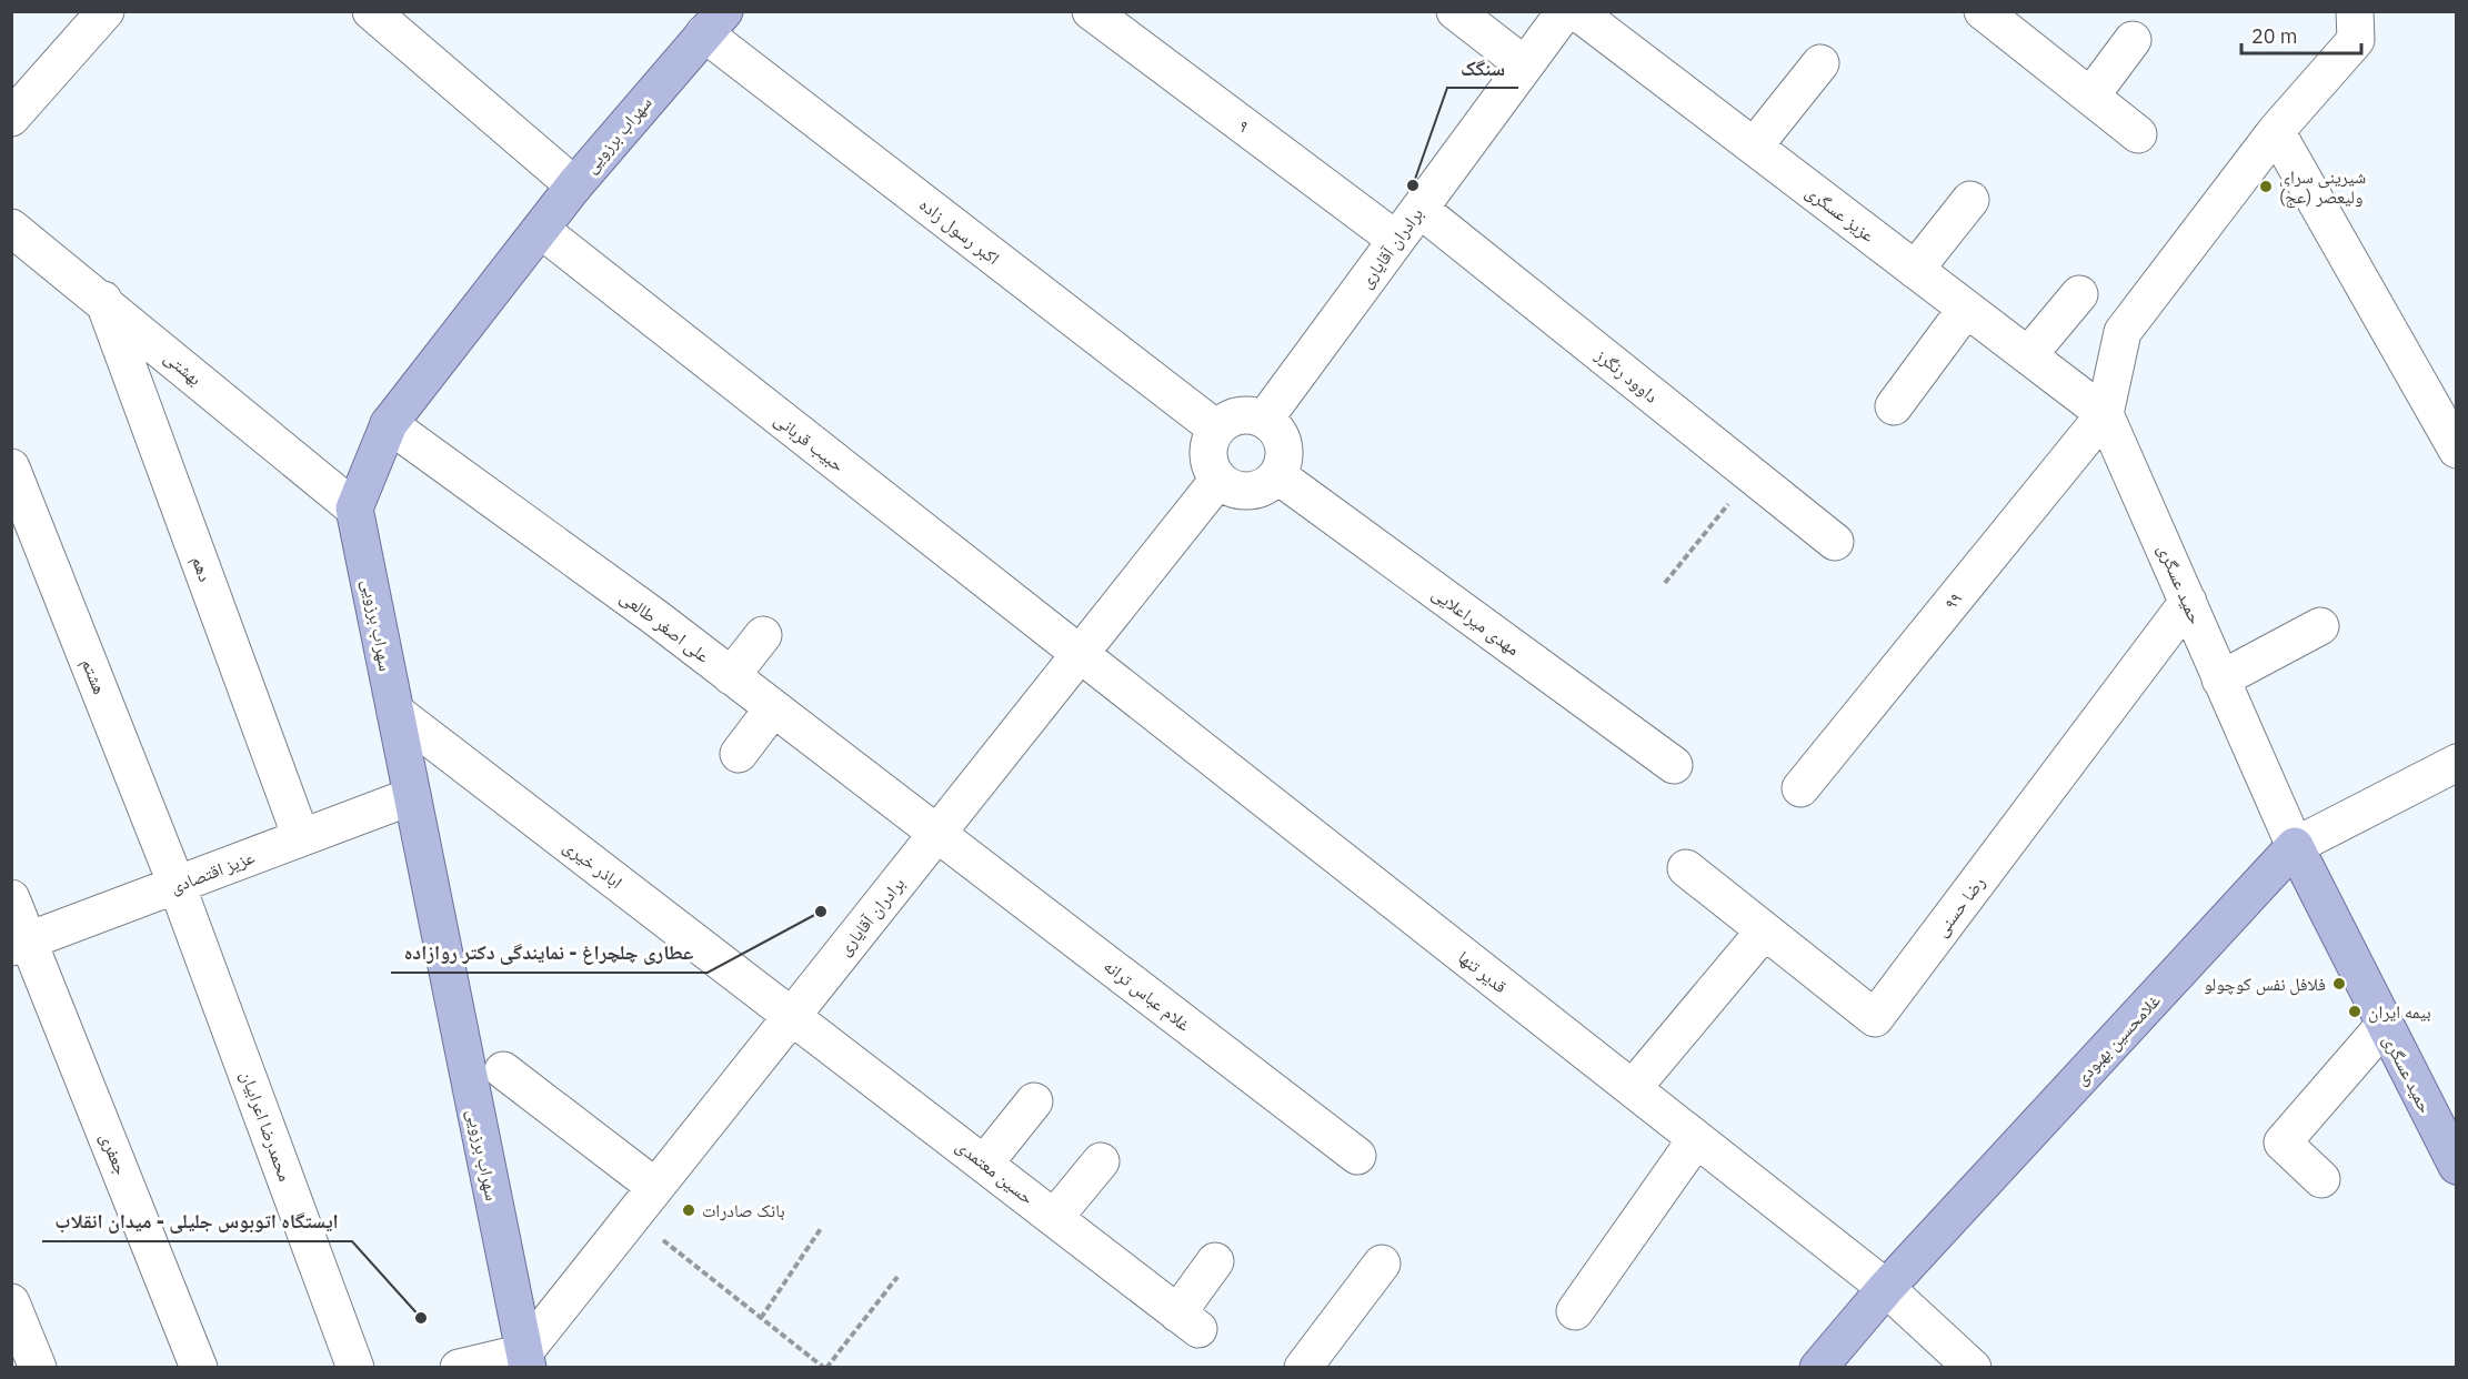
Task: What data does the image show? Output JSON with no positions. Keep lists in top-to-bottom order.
{
  "streets": {
    "main road": ["سهراب برزویی", "حمید عسگری", "غلامحسین بهبودی"],
    "street": [
      "۹",
      "عزیز عسگری",
      "اکبر رسول زاده",
      "برادران آقایاری",
      "بهشتی",
      "داوود رنگرز",
      "حبیب قربانی",
      "دهم",
      "۹۹",
      "مهدی میراعلایی",
      "علی اصغر طالعی",
      "هشتم",
      "اباذر خیری",
      "عزیز اقتصادی",
      "رضا حسنی",
      "قدیر تنها",
      "غلام عباس ترانه",
      "محمدرضا اعرابیان",
      "جعفری",
      "حسین معتمدی"
    ]
  },
  "crossings": [
    ["۹", "برادران آقایاری"],
    ["سهراب برزویی", "اکبر رسول زاده"],
    ["سهراب برزویی", "برادران آقایاری"],
    ["سهراب برزویی", "بهشتی"],
    ["سهراب برزویی", "حبیب قربانی"],
    ["سهراب برزویی", "علی اصغر طالعی"],
    ["سهراب برزویی", "اباذر خیری"],
    ["سهراب برزویی", "عزیز اقتصادی"],
    ["عزیز عسگری", "حمید عسگری"],
    ["عزیز عسگری", "۹۹"],
    ["اکبر رسول زاده", "برادران آقایاری"],
    ["اکبر رسول زاده", "مهدی میراعلایی"],
    ["برادران آقایاری", "داوود رنگرز"],
    ["برادران آقایاری", "حبیب قربانی"],
    ["برادران آقایاری", "مهدی میراعلایی"],
    ["برادران آقایاری", "علی اصغر طالعی"],
    ["برادران آقایاری", "اباذر خیری"],
    ["برادران آقایاری", "قدیر تنها"],
    ["برادران آقایاری", "غلام عباس ترانه"],
    ["برادران آقایاری", "حسین معتمدی"],
    ["بهشتی", "دهم"],
    ["حبیب قربانی", "قدیر تنها"],
    ["دهم", "عزیز اقتصادی"],
    ["حمید عسگری", "۹۹"],
    ["حمید عسگری", "رضا حسنی"],
    ["حمید عسگری", "غلامحسین بهبودی"],
    ["علی اصغر طالعی", "غلام عباس ترانه"],
    ["هشتم", "عزیز اقتصادی"],
    ["هشتم", "محمدرضا اعرابیان"],
    ["اباذر خیری", "حسین معتمدی"],
    ["عزیز اقتصادی", "محمدرضا اعرابیان"],
    ["عزیز اقتصادی", "جعفری"],
    ["قدیر تنها", "غلامحسین بهبودی"]
  ],
  "places": [
    "سنگک",
    "شیرینی سرای ولیعصر (عج)",
    "عطاری چلچراغ - نمایندگی دکتر روازاده",
    "فلافل نفس کوچولو",
    "بیمه ایران",
    "بانک صادرات",
    "ایستگاه اتوبوس جلیلی - میدان انقلاب"
  ],
  "scale_bar": "20 m"
}
